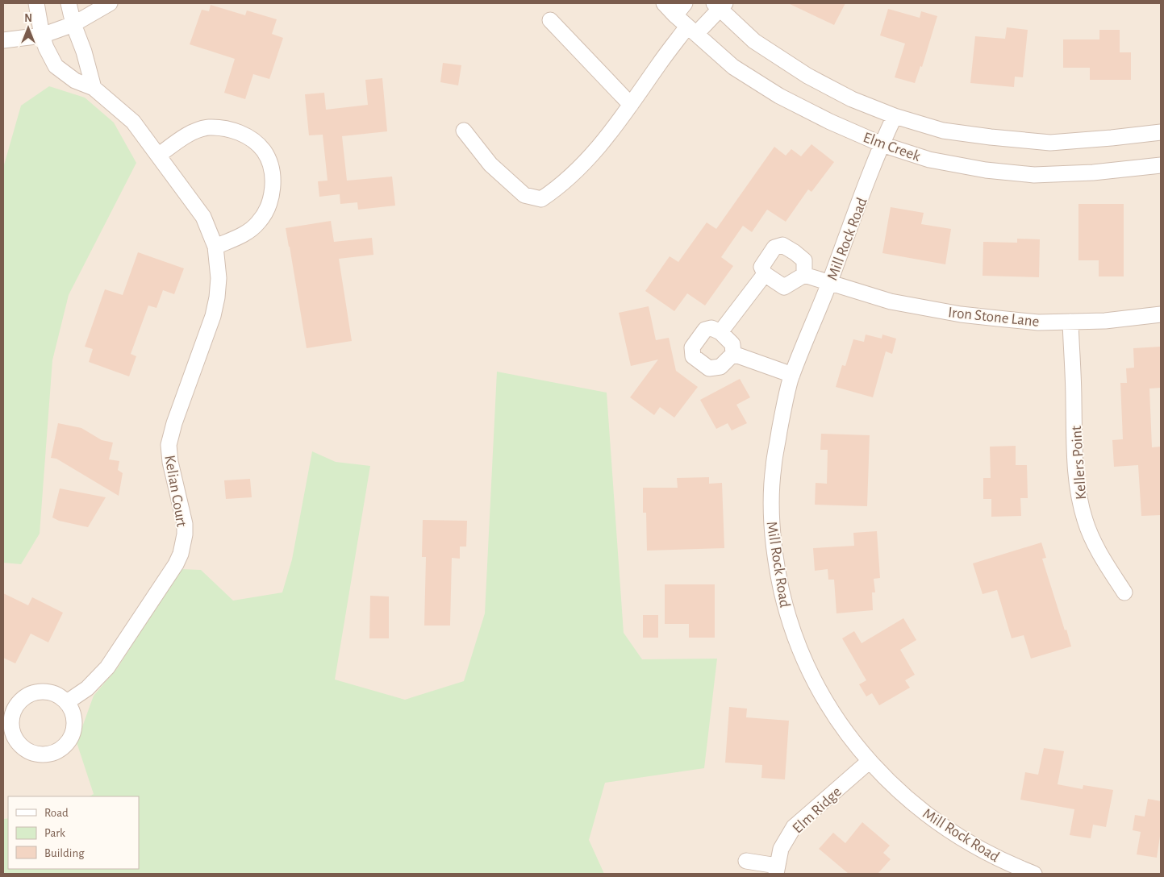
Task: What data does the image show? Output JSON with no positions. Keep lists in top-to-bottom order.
{
  "streets": {
    "street": [
      "Elm Creek",
      "Mill Rock Road",
      "Iron Stone Lane",
      "Kellers Point",
      "Kelian Court",
      "Elm Ridge"
    ]
  },
  "crossings": [
    ["Elm Creek", "Mill Rock Road"],
    ["Mill Rock Road", "Iron Stone Lane"],
    ["Mill Rock Road", "Elm Ridge"],
    ["Iron Stone Lane", "Kellers Point"]
  ],
  "legend": ["Road", "Park", "Building"],
  "north": "top"
}
